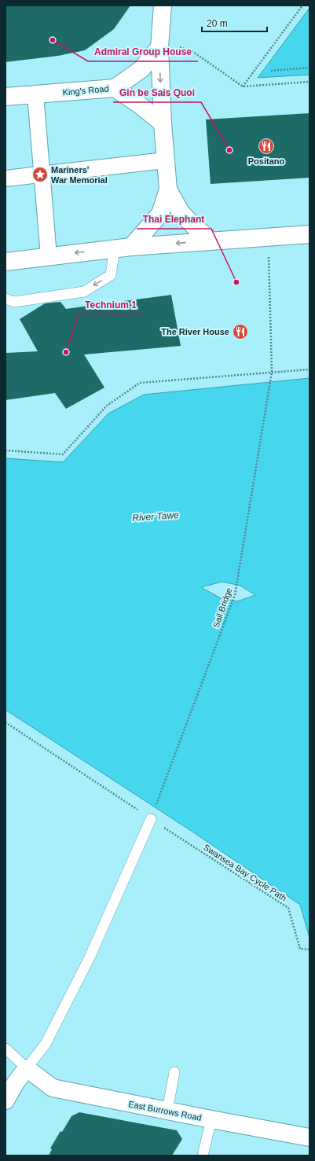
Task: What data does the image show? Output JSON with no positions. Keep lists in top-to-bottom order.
{
  "streets": {
    "street": ["King's Road", "East Burrows Road"],
    "path": ["Sail Bridge", "Swansea Bay Cycle Path"]
  },
  "crossings": [
    ["Sail Bridge", "Swansea Bay Cycle Path"]
  ],
  "water": ["River Tawe"],
  "places": {
    "other": [
      "Admiral Group House",
      "Gin be Sais Quoi",
      "Thai Elephant",
      "Technium 1"
    ],
    "restaurant": ["Positano", "The River House"],
    "place": ["Mariners' War Memorial"]
  },
  "scale_bar": "20 m"
}
